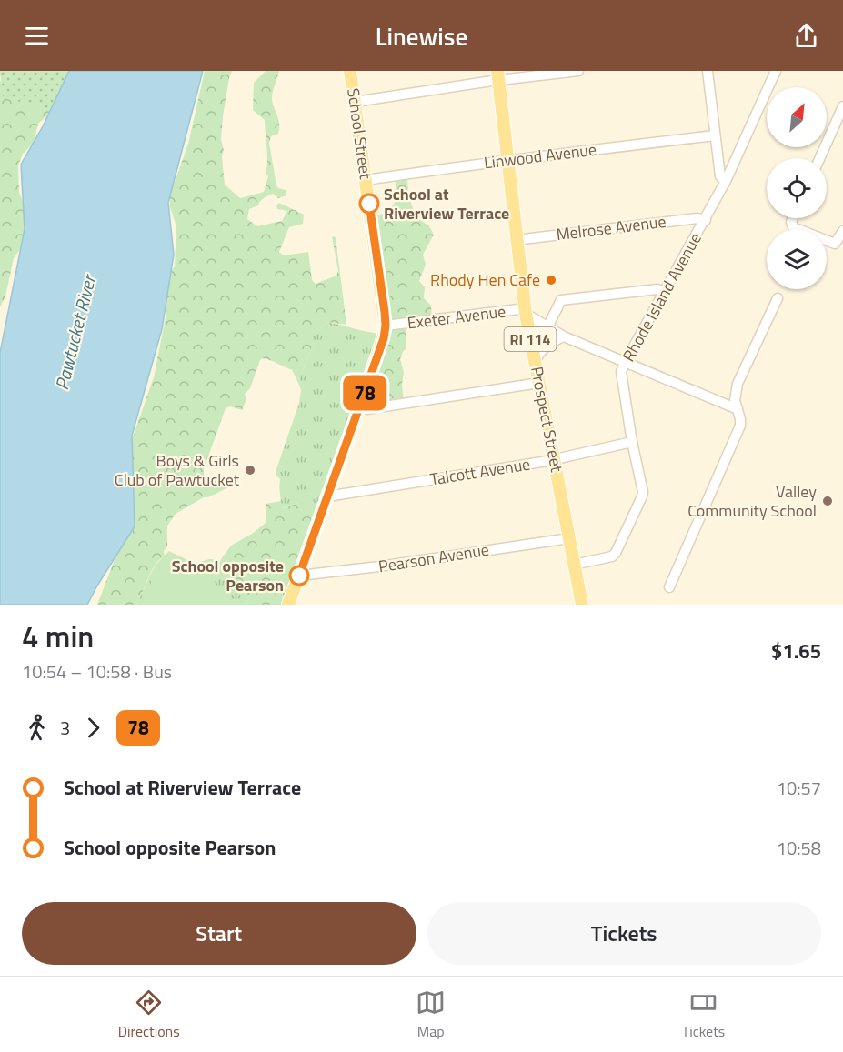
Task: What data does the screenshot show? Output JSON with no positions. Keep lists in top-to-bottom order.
{
  "streets": {
    "main road": ["School Street", "RI 114", "Prospect Street"],
    "street": [
      "Linwood Avenue",
      "Melrose Avenue",
      "Rhode Island Avenue",
      "Exeter Avenue",
      "Talcott Avenue",
      "Pearson Avenue"
    ]
  },
  "crossings": [
    ["School Street", "Linwood Avenue"],
    ["School Street", "Exeter Avenue"],
    ["School Street", "Talcott Avenue"],
    ["School Street", "Pearson Avenue"],
    ["Linwood Avenue", "Prospect Street"],
    ["Melrose Avenue", "Rhode Island Avenue"],
    ["Melrose Avenue", "Prospect Street"],
    ["Rhode Island Avenue", "Prospect Street"],
    ["Rhode Island Avenue", "Talcott Avenue"],
    ["Exeter Avenue", "Prospect Street"],
    ["Prospect Street", "Talcott Avenue"],
    ["Prospect Street", "Pearson Avenue"]
  ],
  "water": ["Pawtucket River"],
  "places": [
    "School at Riverview Terrace",
    "Rhody Hen Cafe",
    "Boys & Girls Club of Pawtucket",
    "Valley Community School",
    "School opposite Pearson"
  ],
  "lines": ["bus line 78"],
  "north": "top right",
  "page": {
    "header": "Linewise",
    "on_map": "78",
    "heading": ["4 min", "10:54 – 10:58 · Bus", "$1.65"],
    "legs": ["3", "78"],
    "list": [
      {
        "name": "School at Riverview Terrace",
        "value": "10:57"
      },
      {
        "name": "School opposite Pearson",
        "value": "10:58"
      }
    ],
    "buttons": ["Start", "Tickets"],
    "tabs": ["Directions", "Map", "Tickets"]
  }
}
